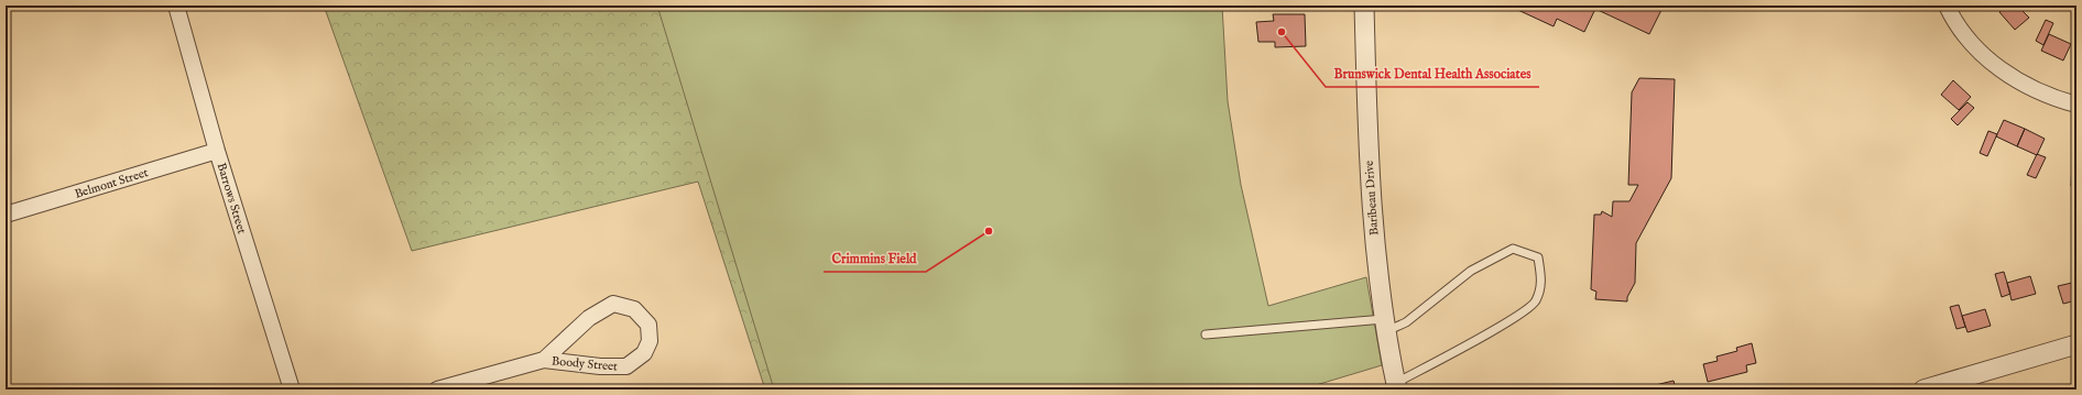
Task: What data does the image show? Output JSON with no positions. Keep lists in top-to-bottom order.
{
  "streets": {
    "street": [
      "Belmont Street",
      "Barrows Street",
      "Baribeau Drive",
      "Boody Street"
    ]
  },
  "crossings": [
    ["Belmont Street", "Barrows Street"]
  ],
  "places": ["Brunswick Dental Health Associates", "Crimmins Field"]
}
